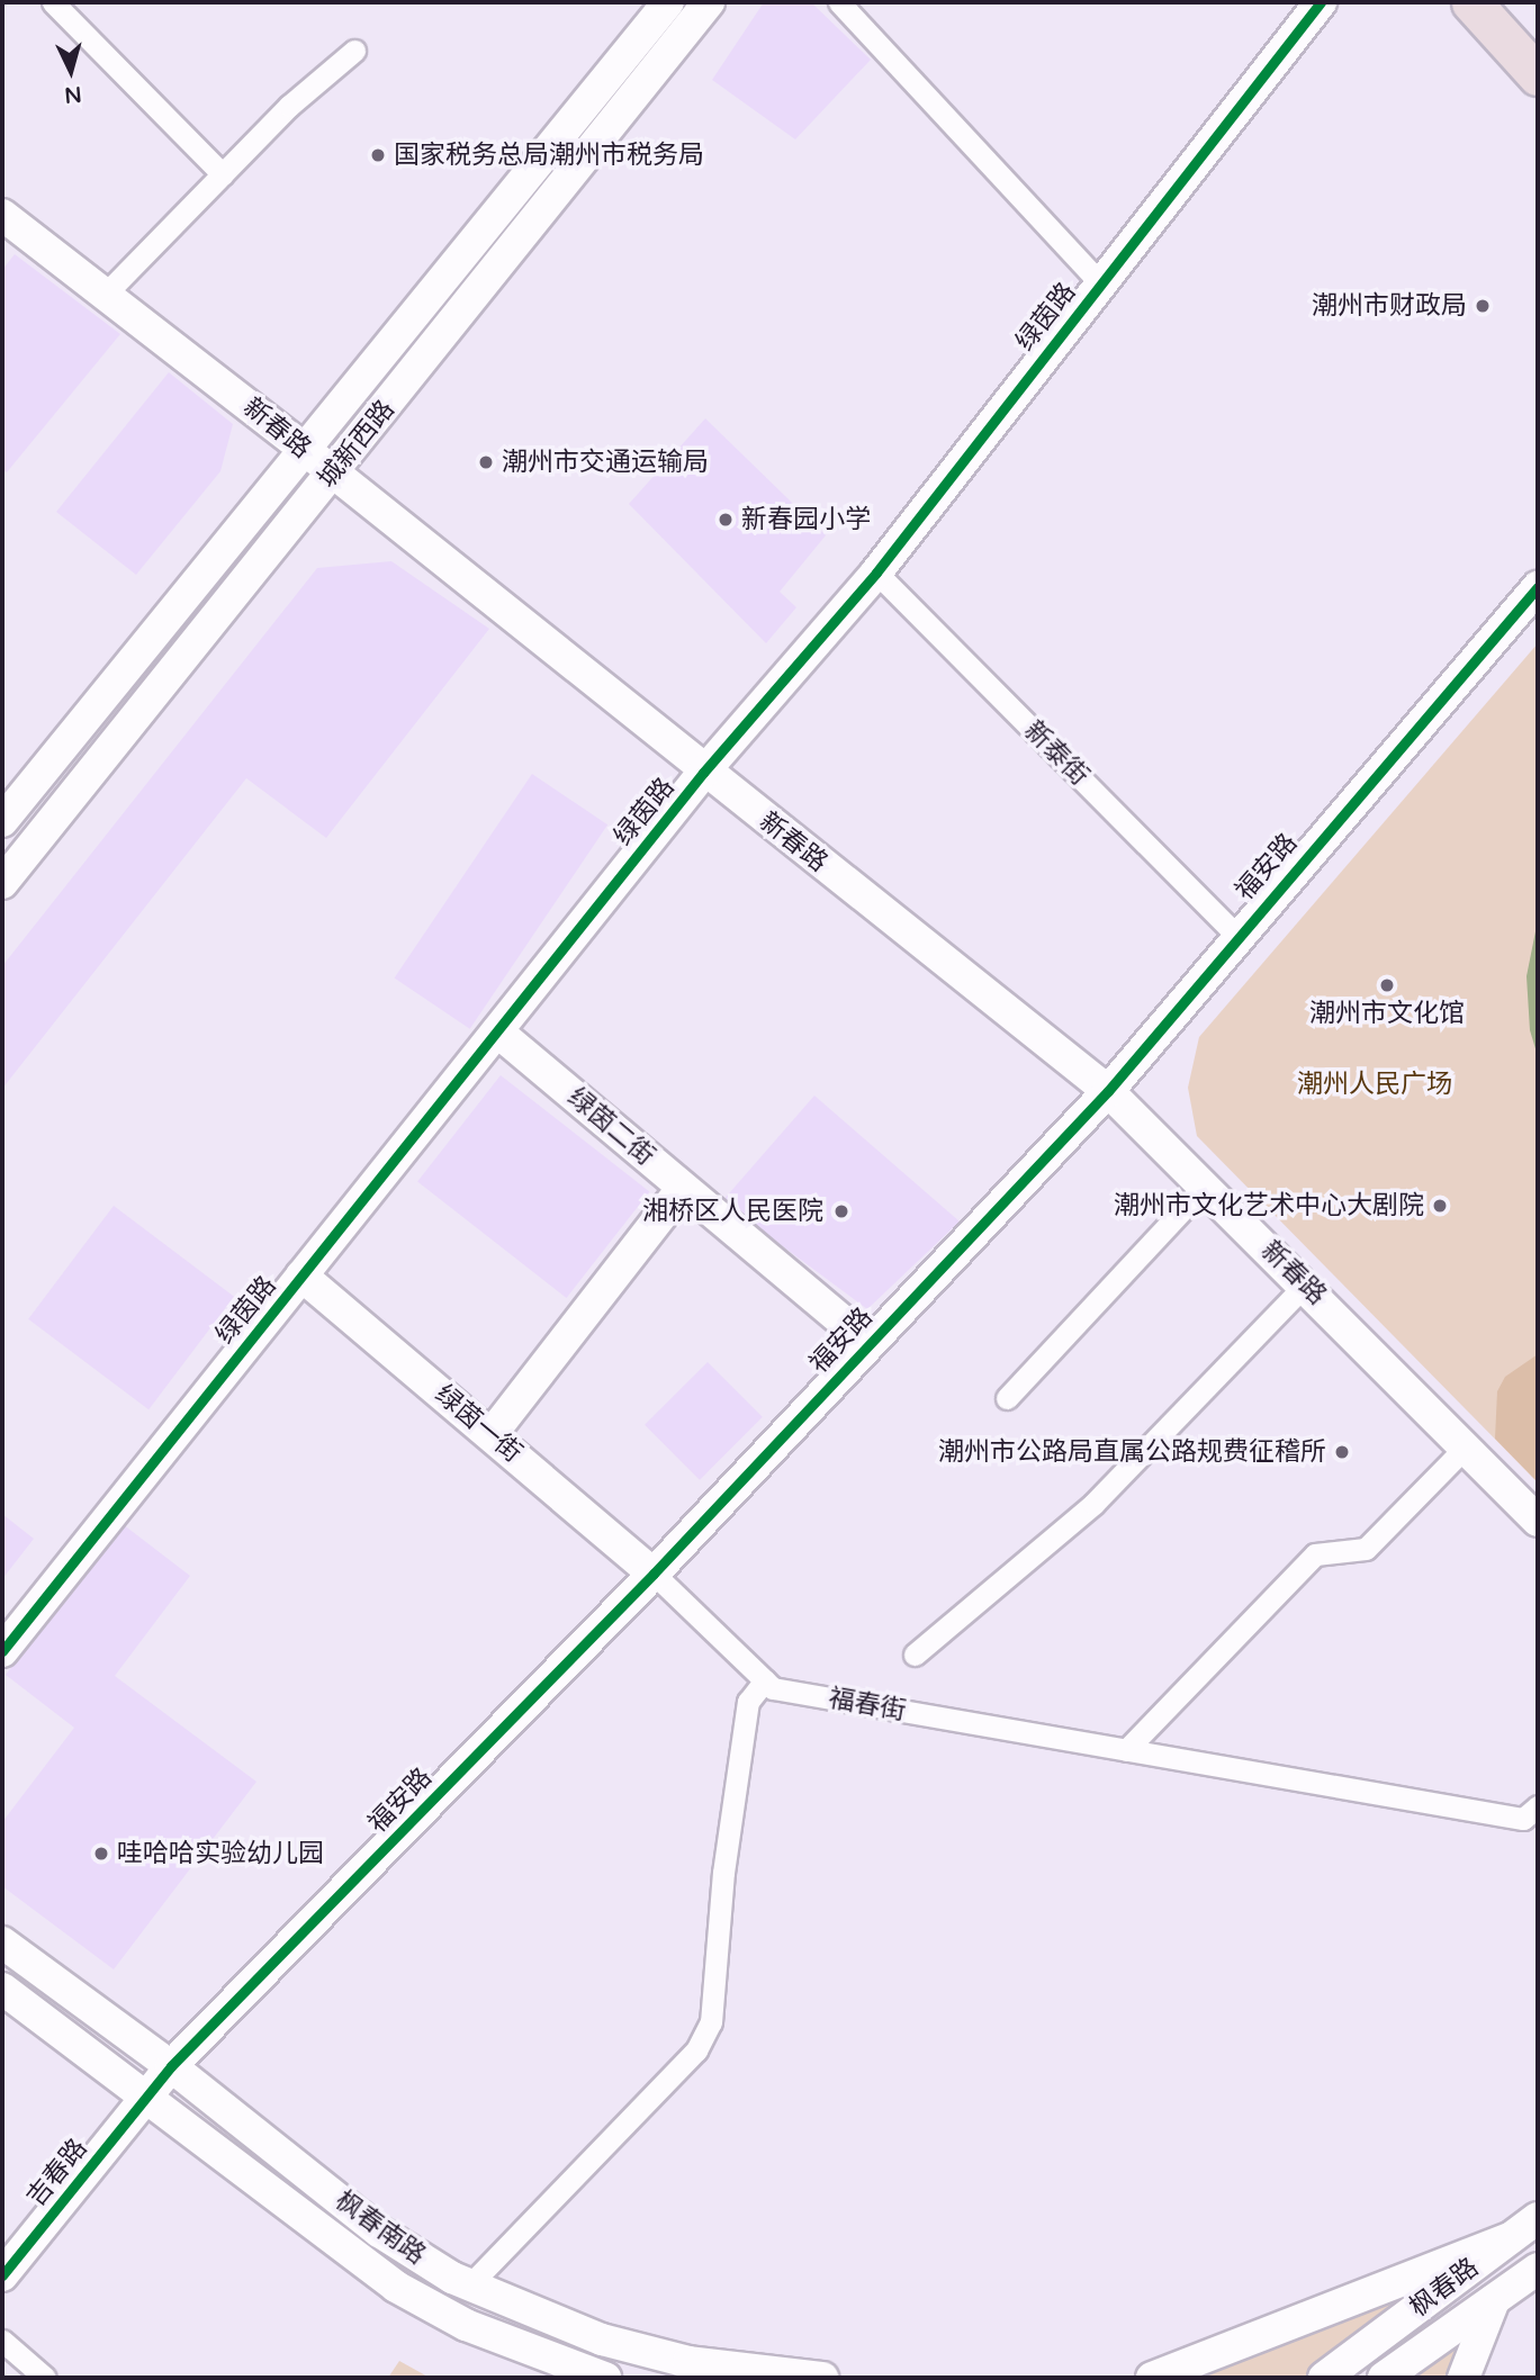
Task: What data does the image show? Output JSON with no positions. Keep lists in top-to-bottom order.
{
  "streets": {
    "street": [
      "绿茵路",
      "新春路",
      "城新西路",
      "新泰街",
      "福安路",
      "绿茵二街",
      "绿茵一街",
      "福春街",
      "吉春路",
      "枫春南路",
      "枫春路"
    ]
  },
  "crossings": [
    ["绿茵路", "新春路"],
    ["绿茵路", "新泰街"],
    ["绿茵路", "绿茵二街"],
    ["绿茵路", "绿茵一街"],
    ["新春路", "城新西路"],
    ["新春路", "福安路"],
    ["新泰街", "福安路"],
    ["福安路", "绿茵二街"],
    ["福安路", "绿茵一街"],
    ["福安路", "福春街"],
    ["福安路", "吉春路"],
    ["福安路", "枫春南路"],
    ["绿茵一街", "福春街"],
    ["吉春路", "枫春南路"]
  ],
  "parks": ["潮州人民广场"],
  "places": [
    "国家税务总局潮州市税务局",
    "潮州市财政局",
    "潮州市交通运输局",
    "新春园小学",
    "潮州市文化馆",
    "潮州市文化艺术中心大剧院",
    "湘桥区人民医院",
    "潮州市公路局直属公路规费征稽所",
    "哇哈哈实验幼儿园"
  ],
  "north": "bottom"
}
